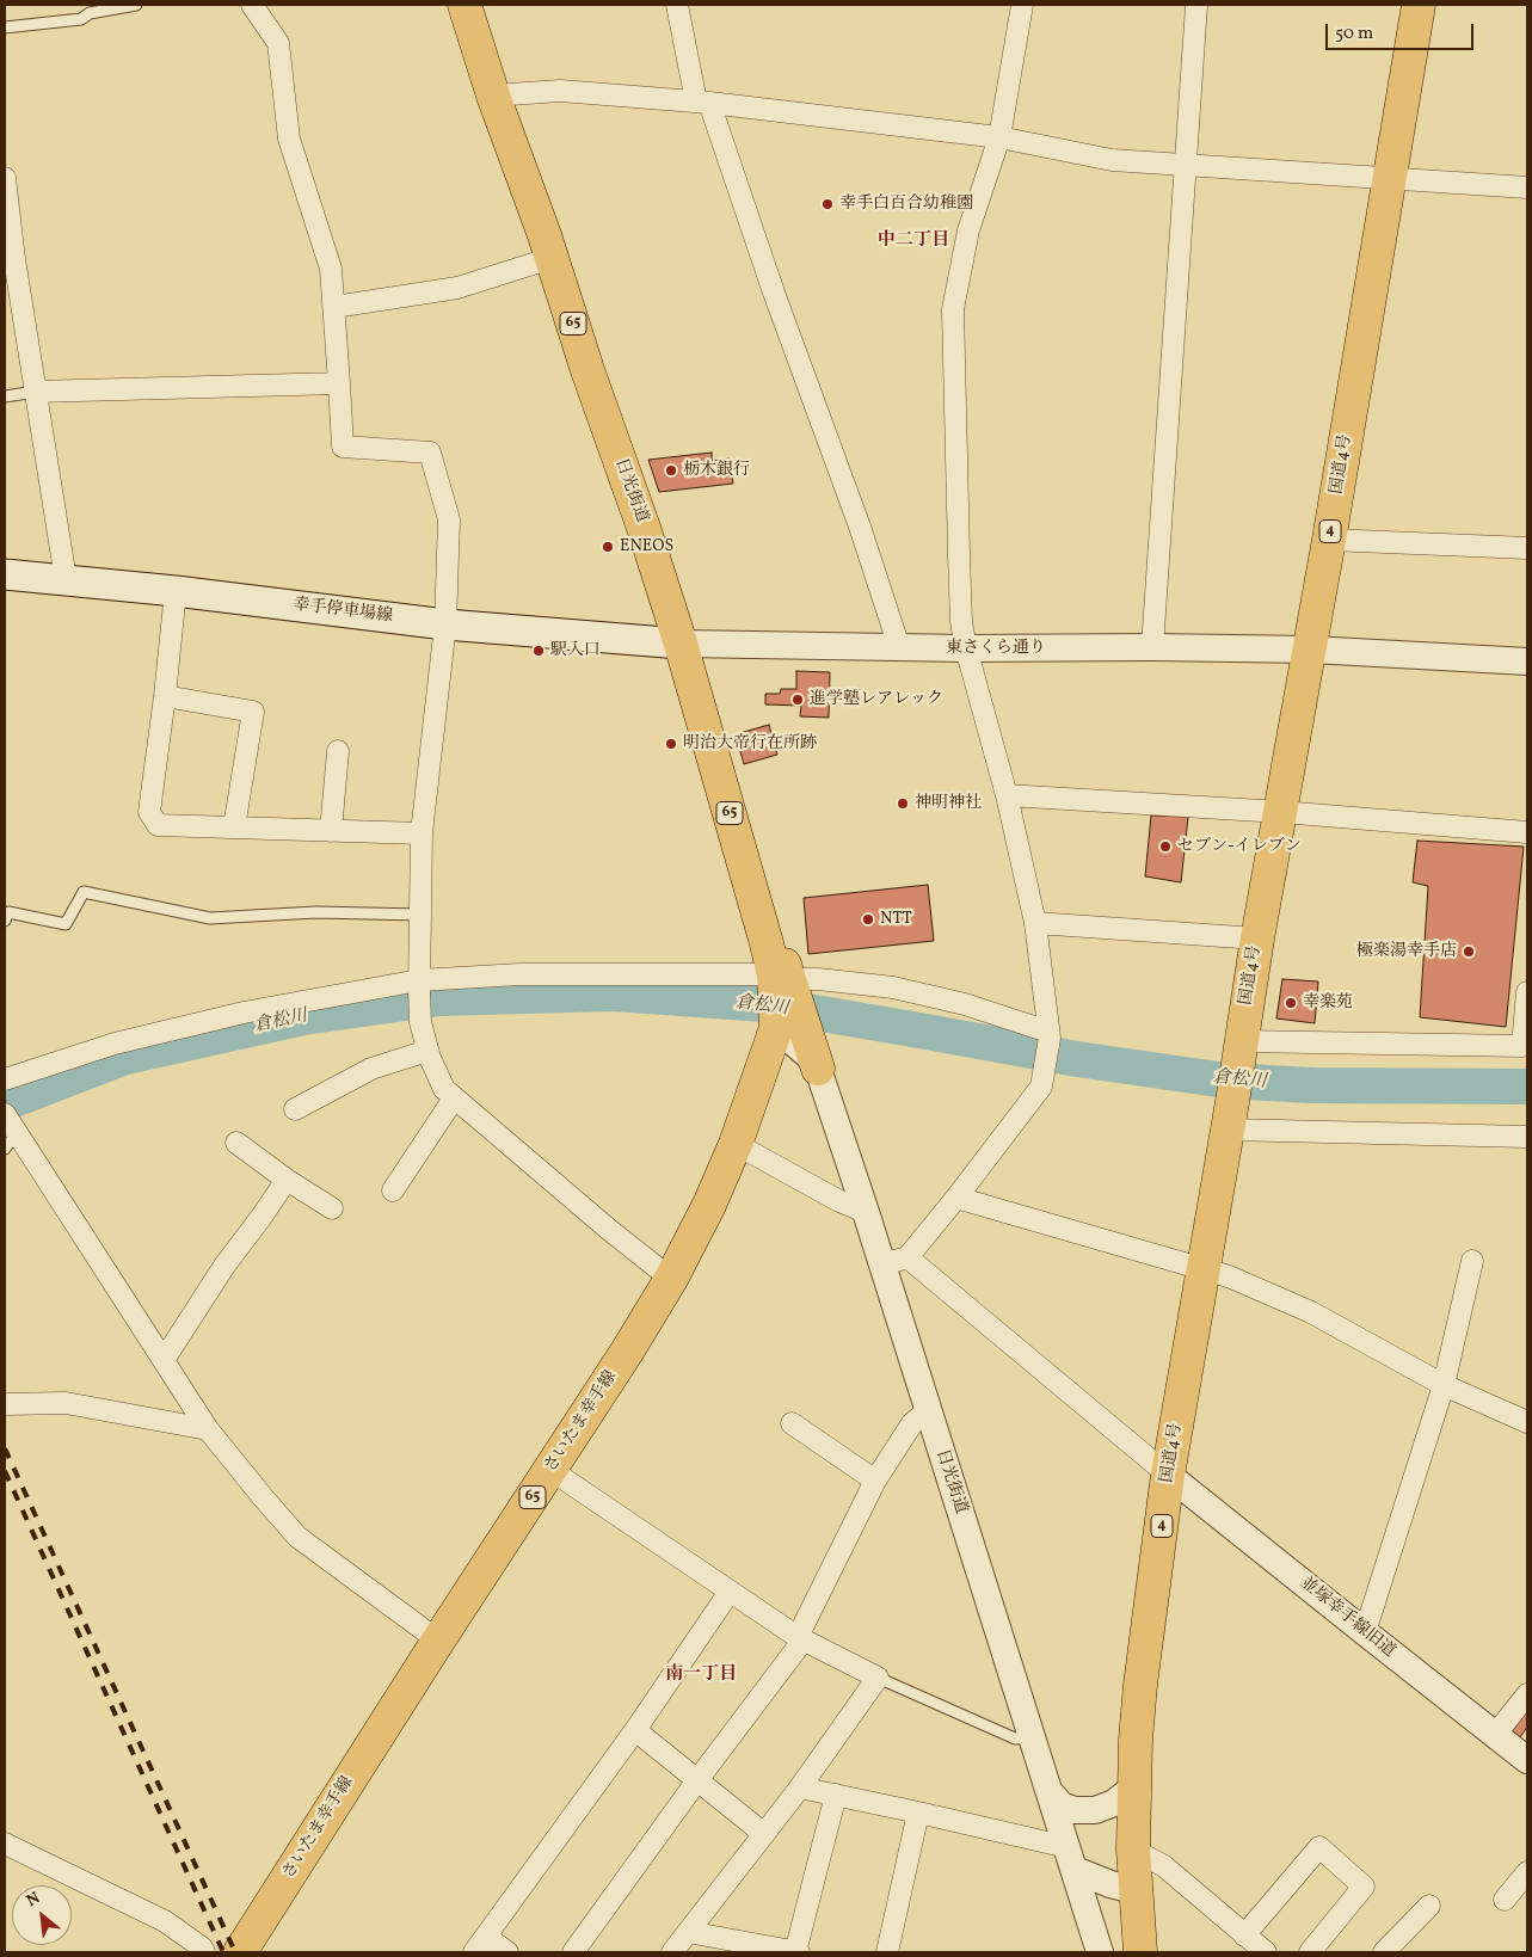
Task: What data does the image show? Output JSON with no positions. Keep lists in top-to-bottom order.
{
  "streets": {
    "main road": [
      "65",
      "国道4号",
      "日光街道",
      "4",
      "幸手停車場線",
      "さいたま幸手線"
    ],
    "street": ["東さくら通り", "並塚幸手線旧道"]
  },
  "crossings": [
    ["65", "日光街道"],
    ["65", "さいたま幸手線"],
    ["国道4号", "東さくら通り"],
    ["国道4号", "並塚幸手線旧道"],
    ["日光街道", "幸手停車場線"],
    ["日光街道", "東さくら通り"],
    ["幸手停車場線", "東さくら通り"]
  ],
  "districts": ["中二丁目", "南一丁目"],
  "water": ["倉松川"],
  "places": [
    "幸手白百合幼稚園",
    "栃木銀行",
    "ENEOS",
    "駅入口",
    "進学塾レアレック",
    "明治大帝行在所跡",
    "神明神社",
    "セブン-イレブン",
    "NTT",
    "極楽湯幸手店",
    "幸楽苑"
  ],
  "scale_bar": "50 m",
  "north": "top left"
}
